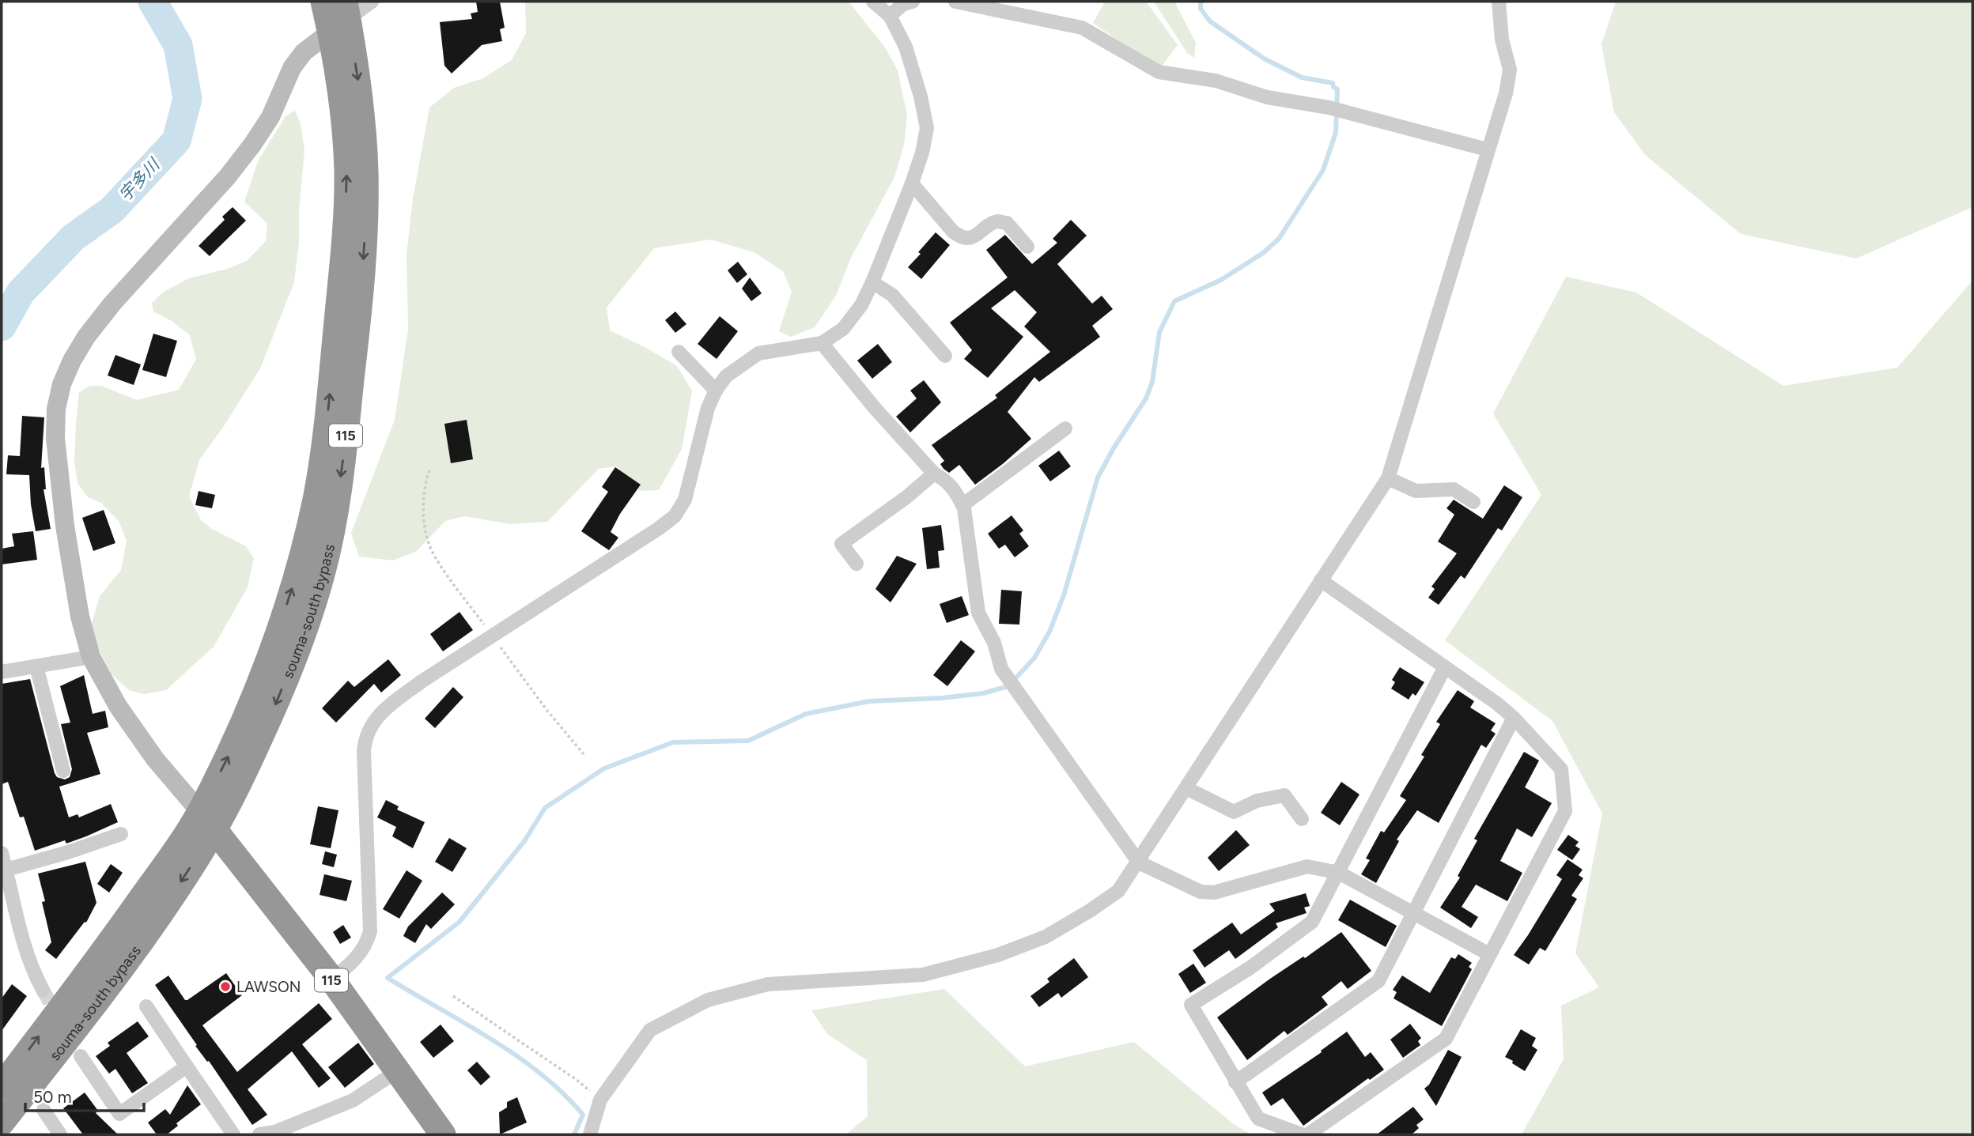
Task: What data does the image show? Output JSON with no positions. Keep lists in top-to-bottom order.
{
  "streets": {
    "highway": ["115", "souma-south bypass"]
  },
  "crossings": [
    ["115", "souma-south bypass"]
  ],
  "water": ["宇多川"],
  "places": ["LAWSON"],
  "scale_bar": "50 m"
}
